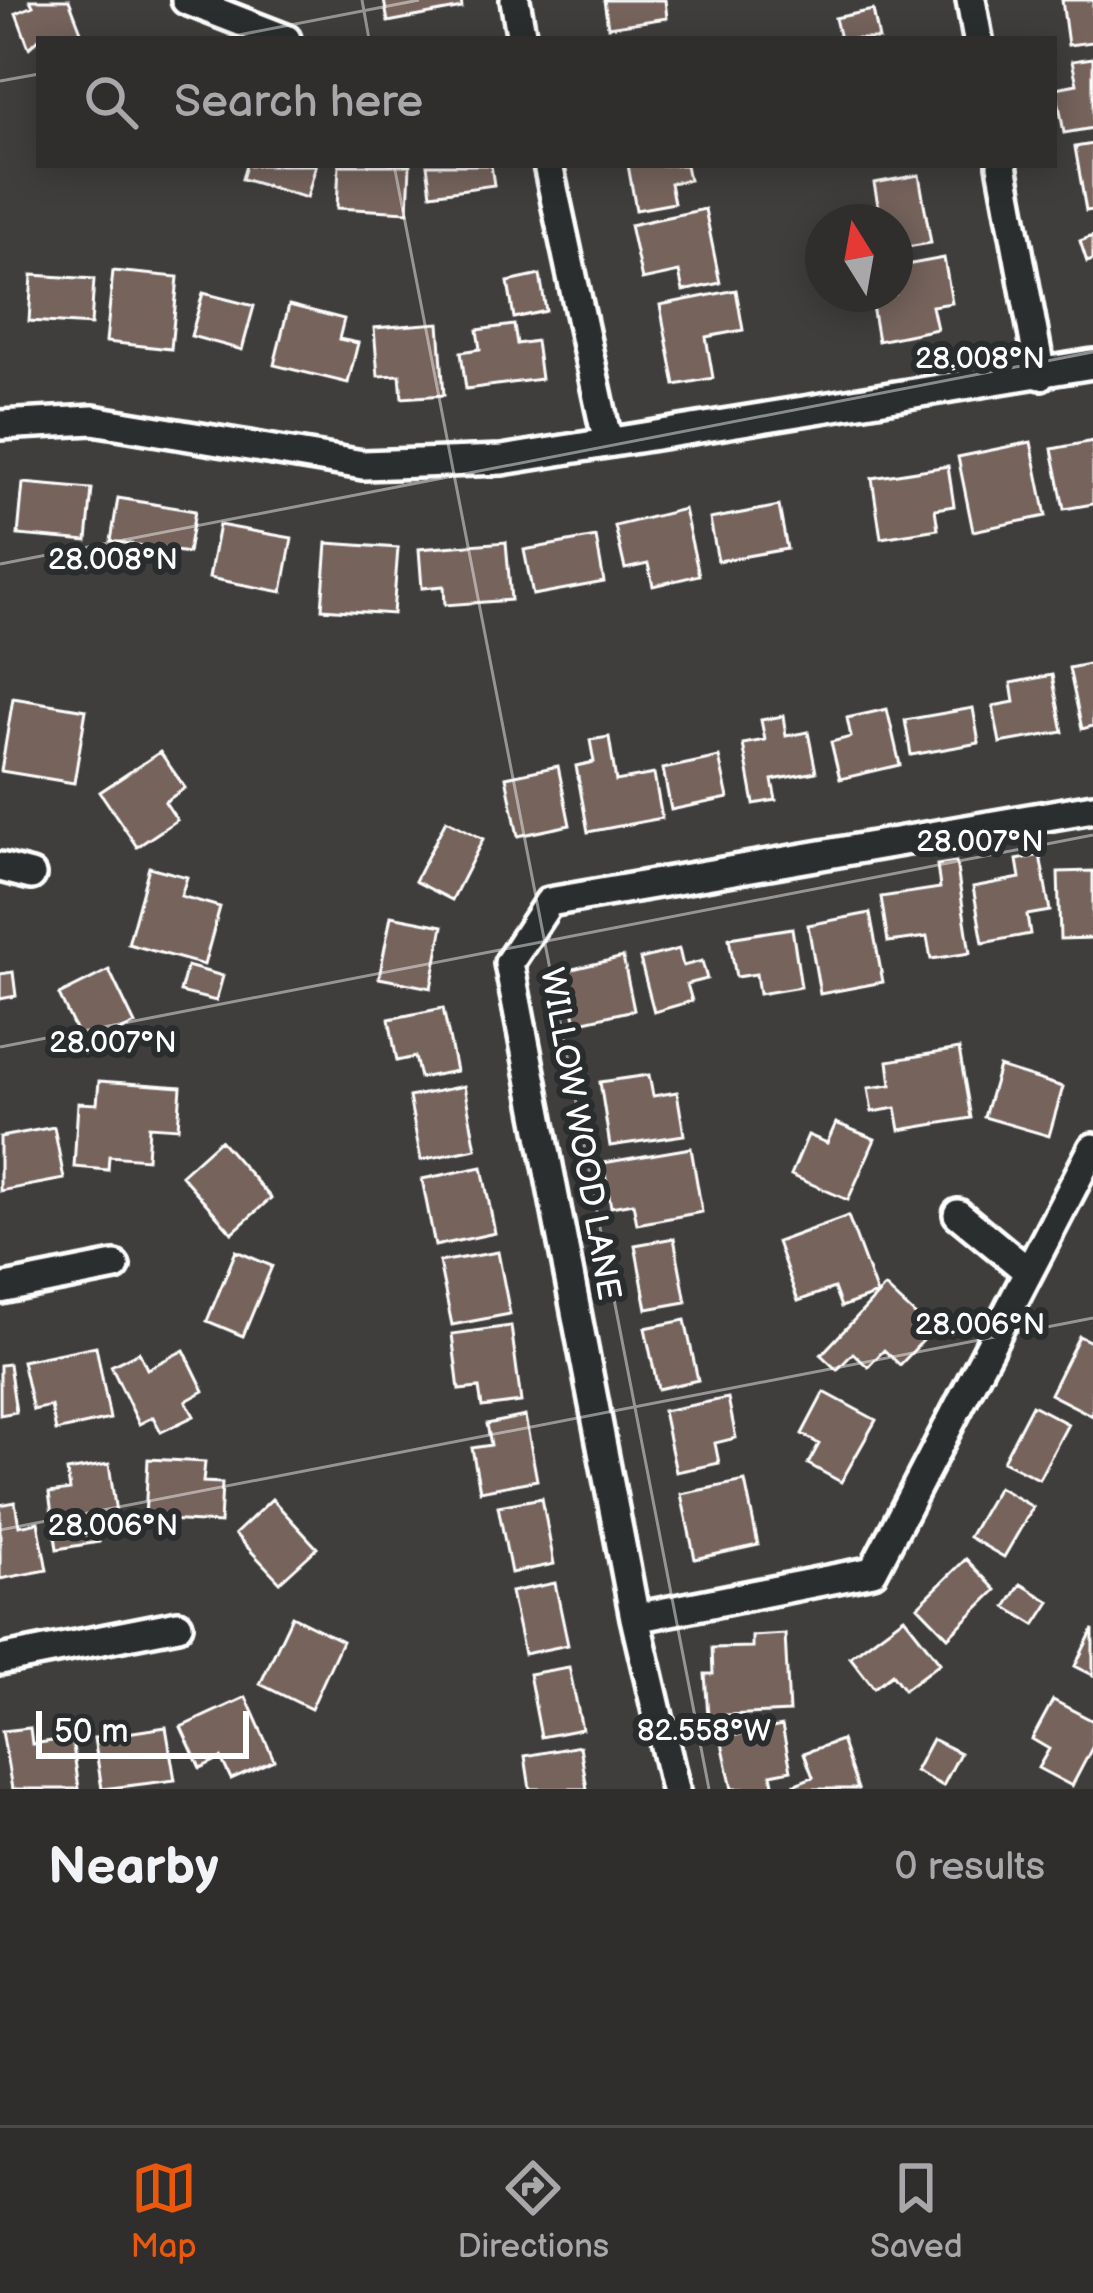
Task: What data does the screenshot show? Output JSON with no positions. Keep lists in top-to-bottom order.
{
  "streets": {
    "street": ["WILLOW WOOD LANE"]
  },
  "scale_bar": "50 m",
  "north": "top",
  "page": {
    "search": "Search here",
    "scale": "50 m",
    "heading": ["Nearby", "0 results"],
    "nav": ["Map", "Directions", "Saved"]
  },
  "coordinates": [
    "28.008°N",
    "28.007°N",
    "28.006°N",
    "82.558°W"
  ]
}
